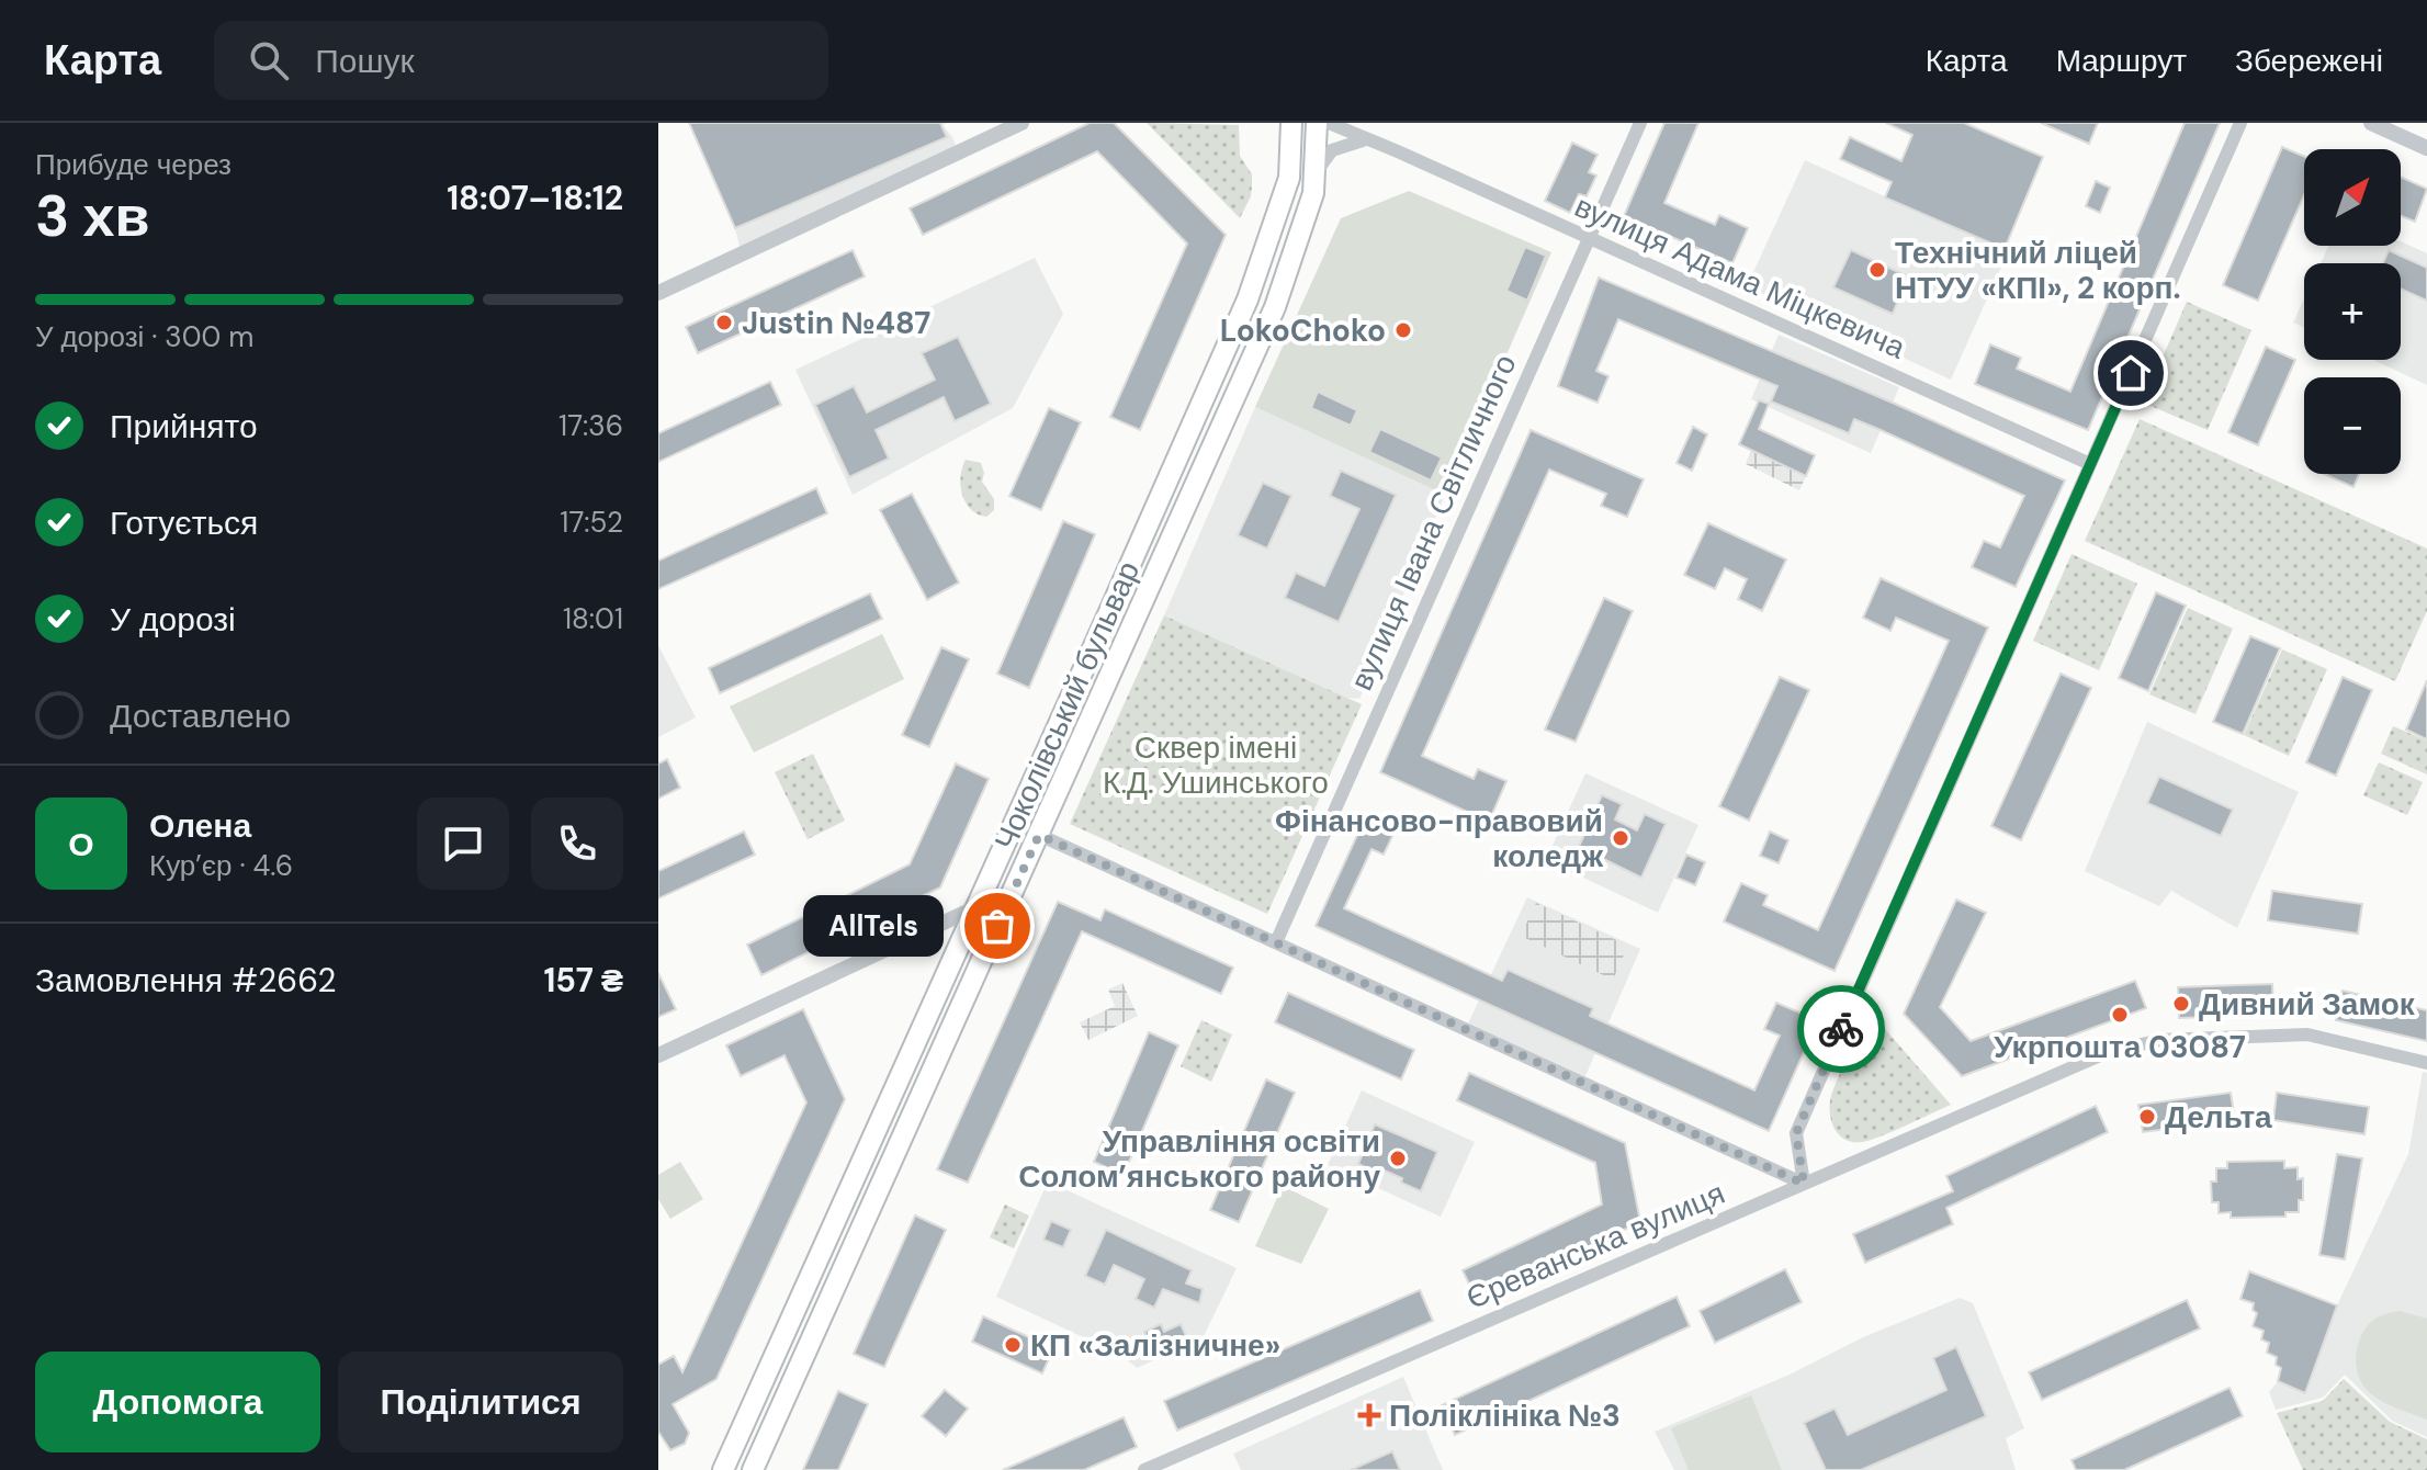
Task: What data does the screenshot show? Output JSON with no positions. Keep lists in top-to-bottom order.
{
  "streets": {
    "main road": ["Чоколівський бульвар"],
    "street": ["вулиця Адама Міцкевича", "вулиця Івана Світличного", "Єреванська вулиця"]
  },
  "crossings": [
    ["вулиця Адама Міцкевича", "вулиця Івана Світличного"]
  ],
  "parks": ["Сквер імені К.Д. Ушинського"],
  "places": {
    "other": [
      "Технічний ліцей НТУУ «КПІ», 2 корп.",
      "Justin №487",
      "LokoChoko",
      "Фінансово-правовий коледж",
      "AllTels",
      "Дивний Замок",
      "Укрпошта 03087",
      "Дельта",
      "Управління освіти Солом’янського району",
      "КП «Залізничне»"
    ],
    "health": ["Поліклініка №3"]
  },
  "north": "top right",
  "page": {
    "header": "Карта",
    "search": "Пошук",
    "nav": ["Карта", "Маршрут", "Збережені"],
    "heading": ["3 хв", "Прибуде через", "18:07–18:12"],
    "panel": [
      "Олена",
      "Кур’єр · 4.6",
      "Замовлення #2662",
      "157 ₴"
    ],
    "map_buttons": ["+", "−"],
    "bar": "У дорозі · 300 m",
    "list": [
      ["Прийнято", "17:36"],
      ["Готується", "17:52"],
      ["У дорозі", "18:01"],
      "Доставлено"
    ],
    "round": "О",
    "bubble": "AllTels",
    "buttons": ["Допомога", "Поділитися"]
  }
}
